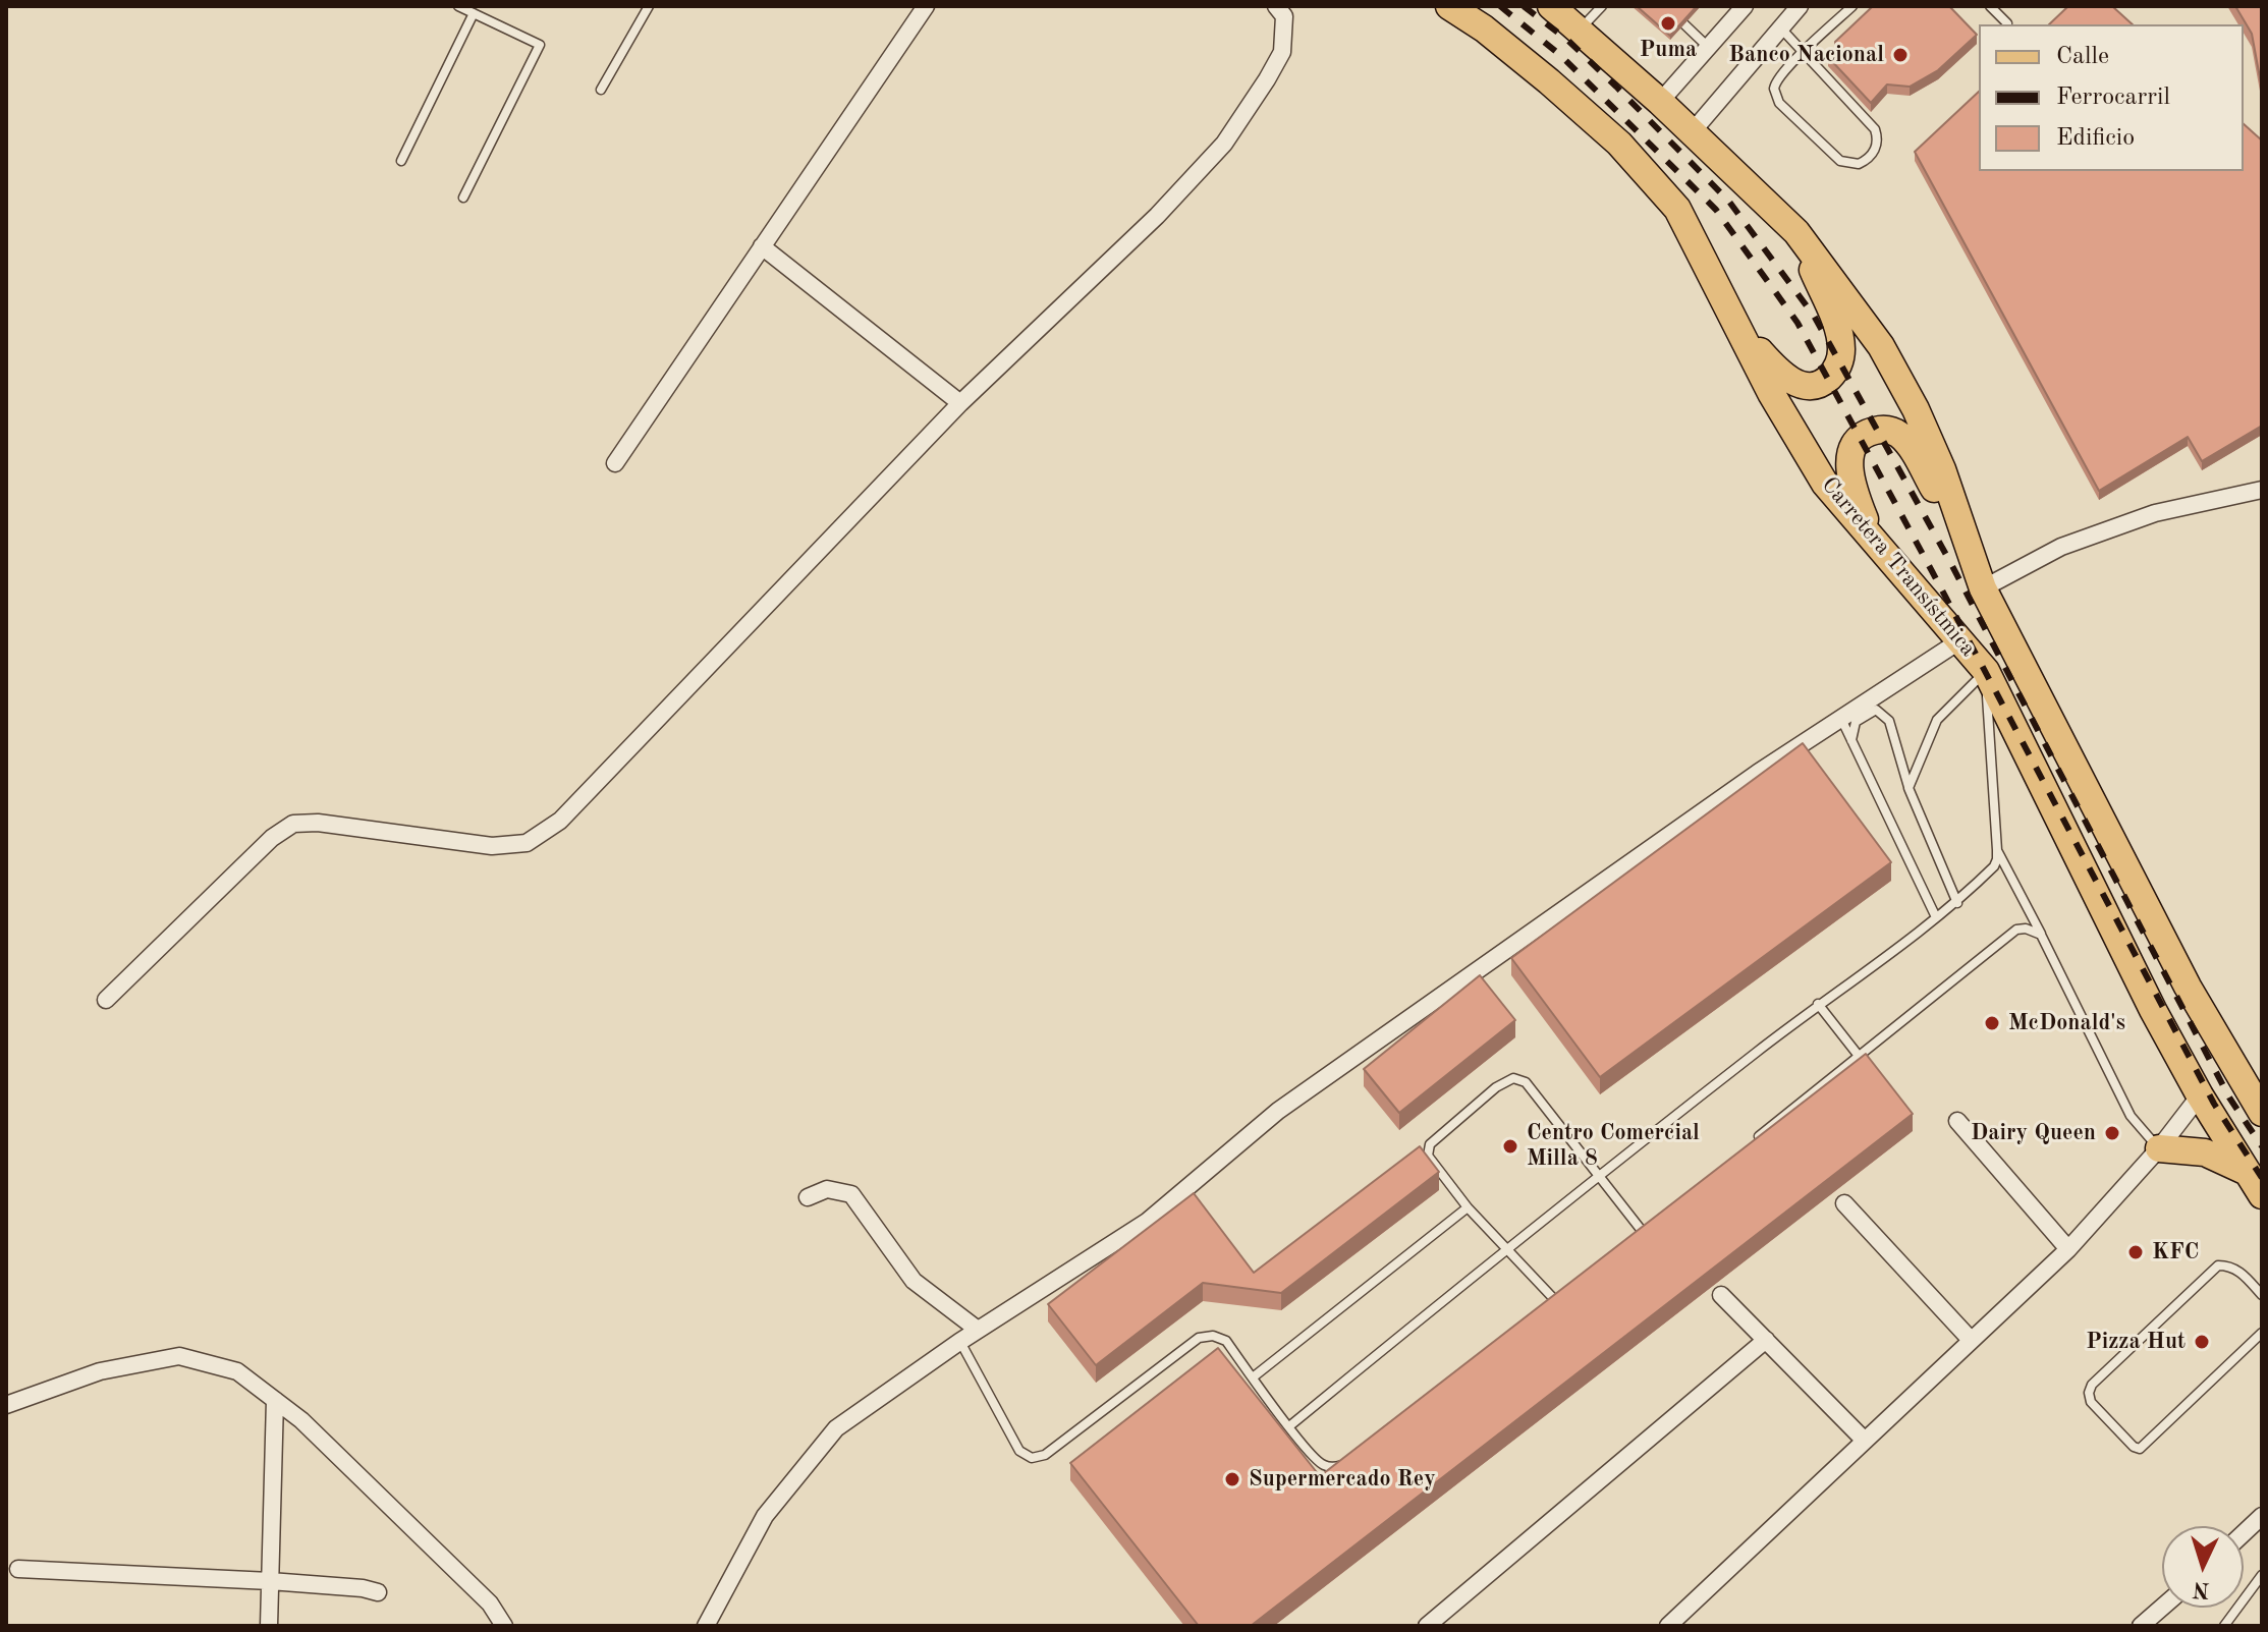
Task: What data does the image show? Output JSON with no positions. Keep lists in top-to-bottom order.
{
  "streets": {
    "main road": ["Carretera Transístmica"]
  },
  "places": [
    "Puma",
    "Banco Nacional",
    "McDonald's",
    "Dairy Queen",
    "Centro Comercial Milla 8",
    "KFC",
    "Pizza Hut",
    "Supermercado Rey"
  ],
  "legend": ["Calle", "Ferrocarril", "Edificio"],
  "north": "bottom"
}
